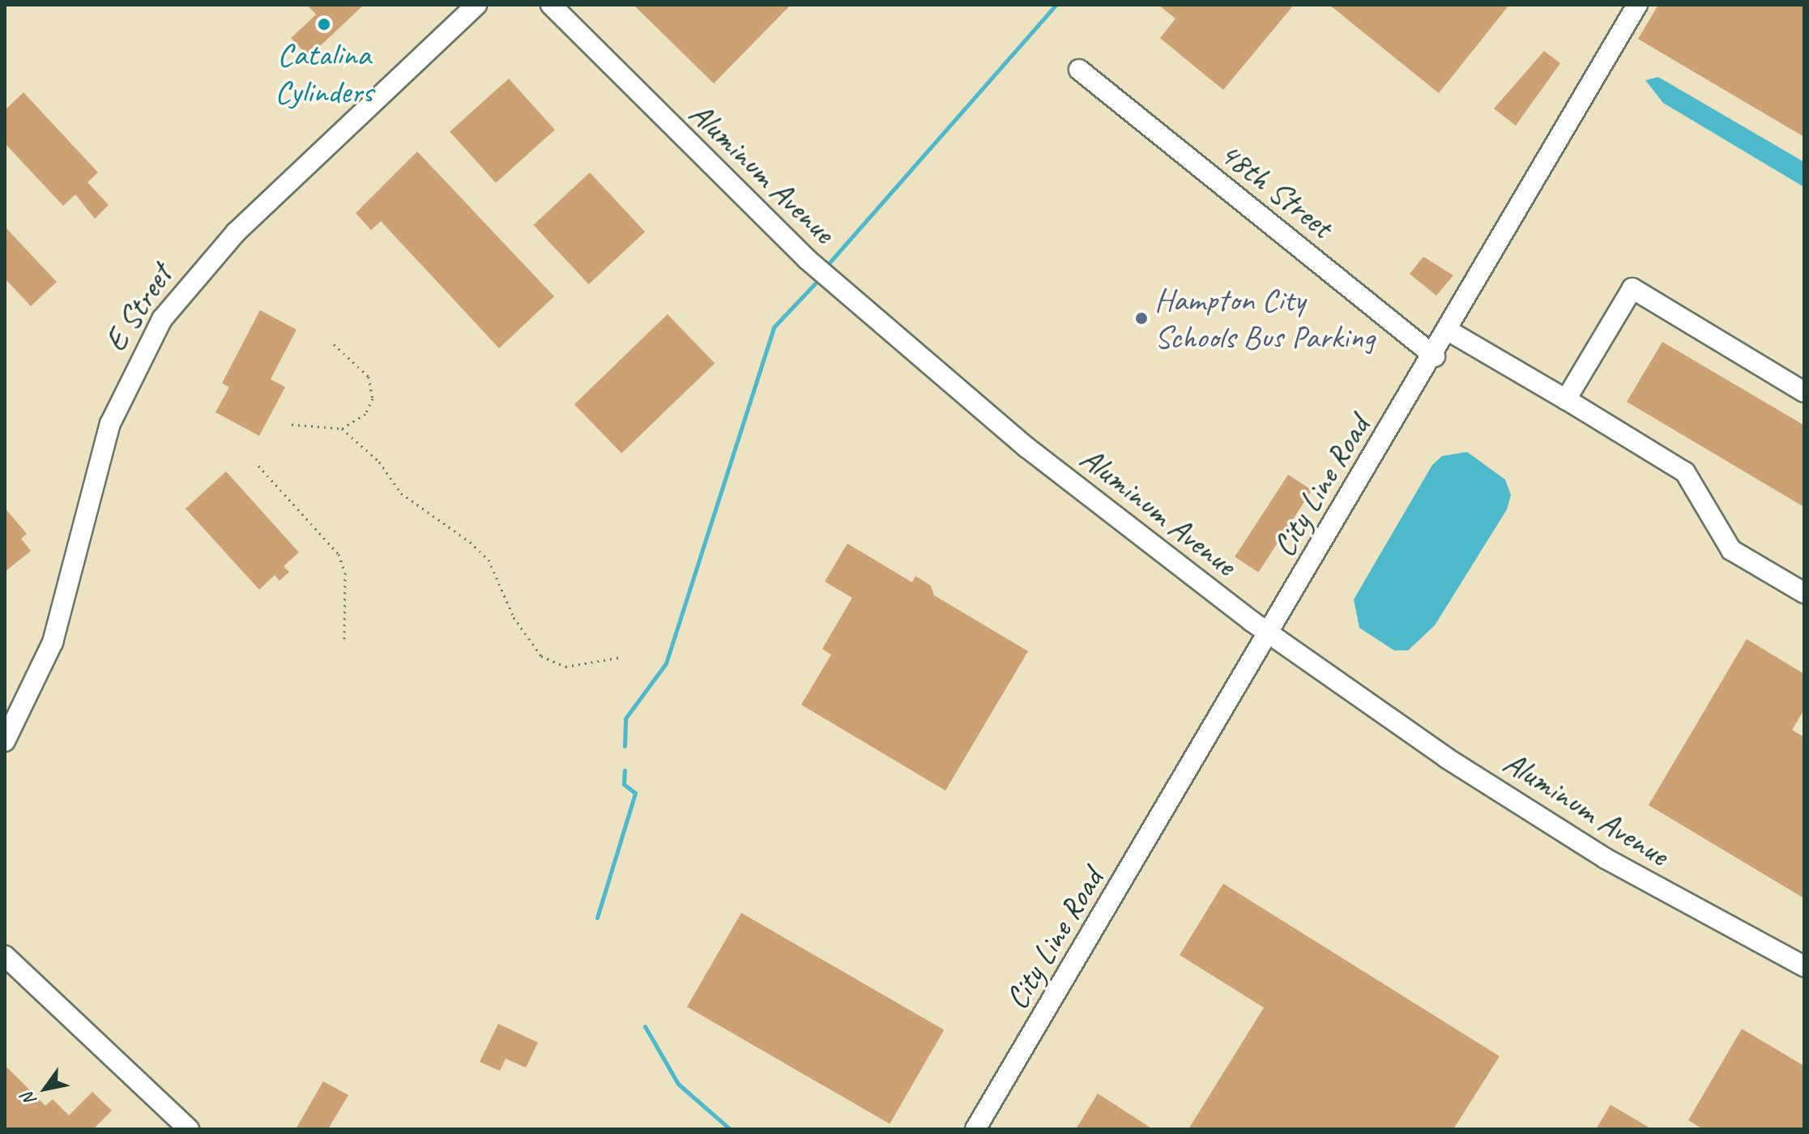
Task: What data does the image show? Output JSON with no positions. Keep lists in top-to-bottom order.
{
  "streets": {
    "street": [
      "Aluminum Avenue",
      "48th Street",
      "E Street",
      "City Line Road"
    ]
  },
  "crossings": [
    ["Aluminum Avenue", "City Line Road"],
    ["48th Street", "City Line Road"]
  ],
  "places": ["Catalina Cylinders", "Hampton City Schools Bus Parking"],
  "north": "bottom left"
}
